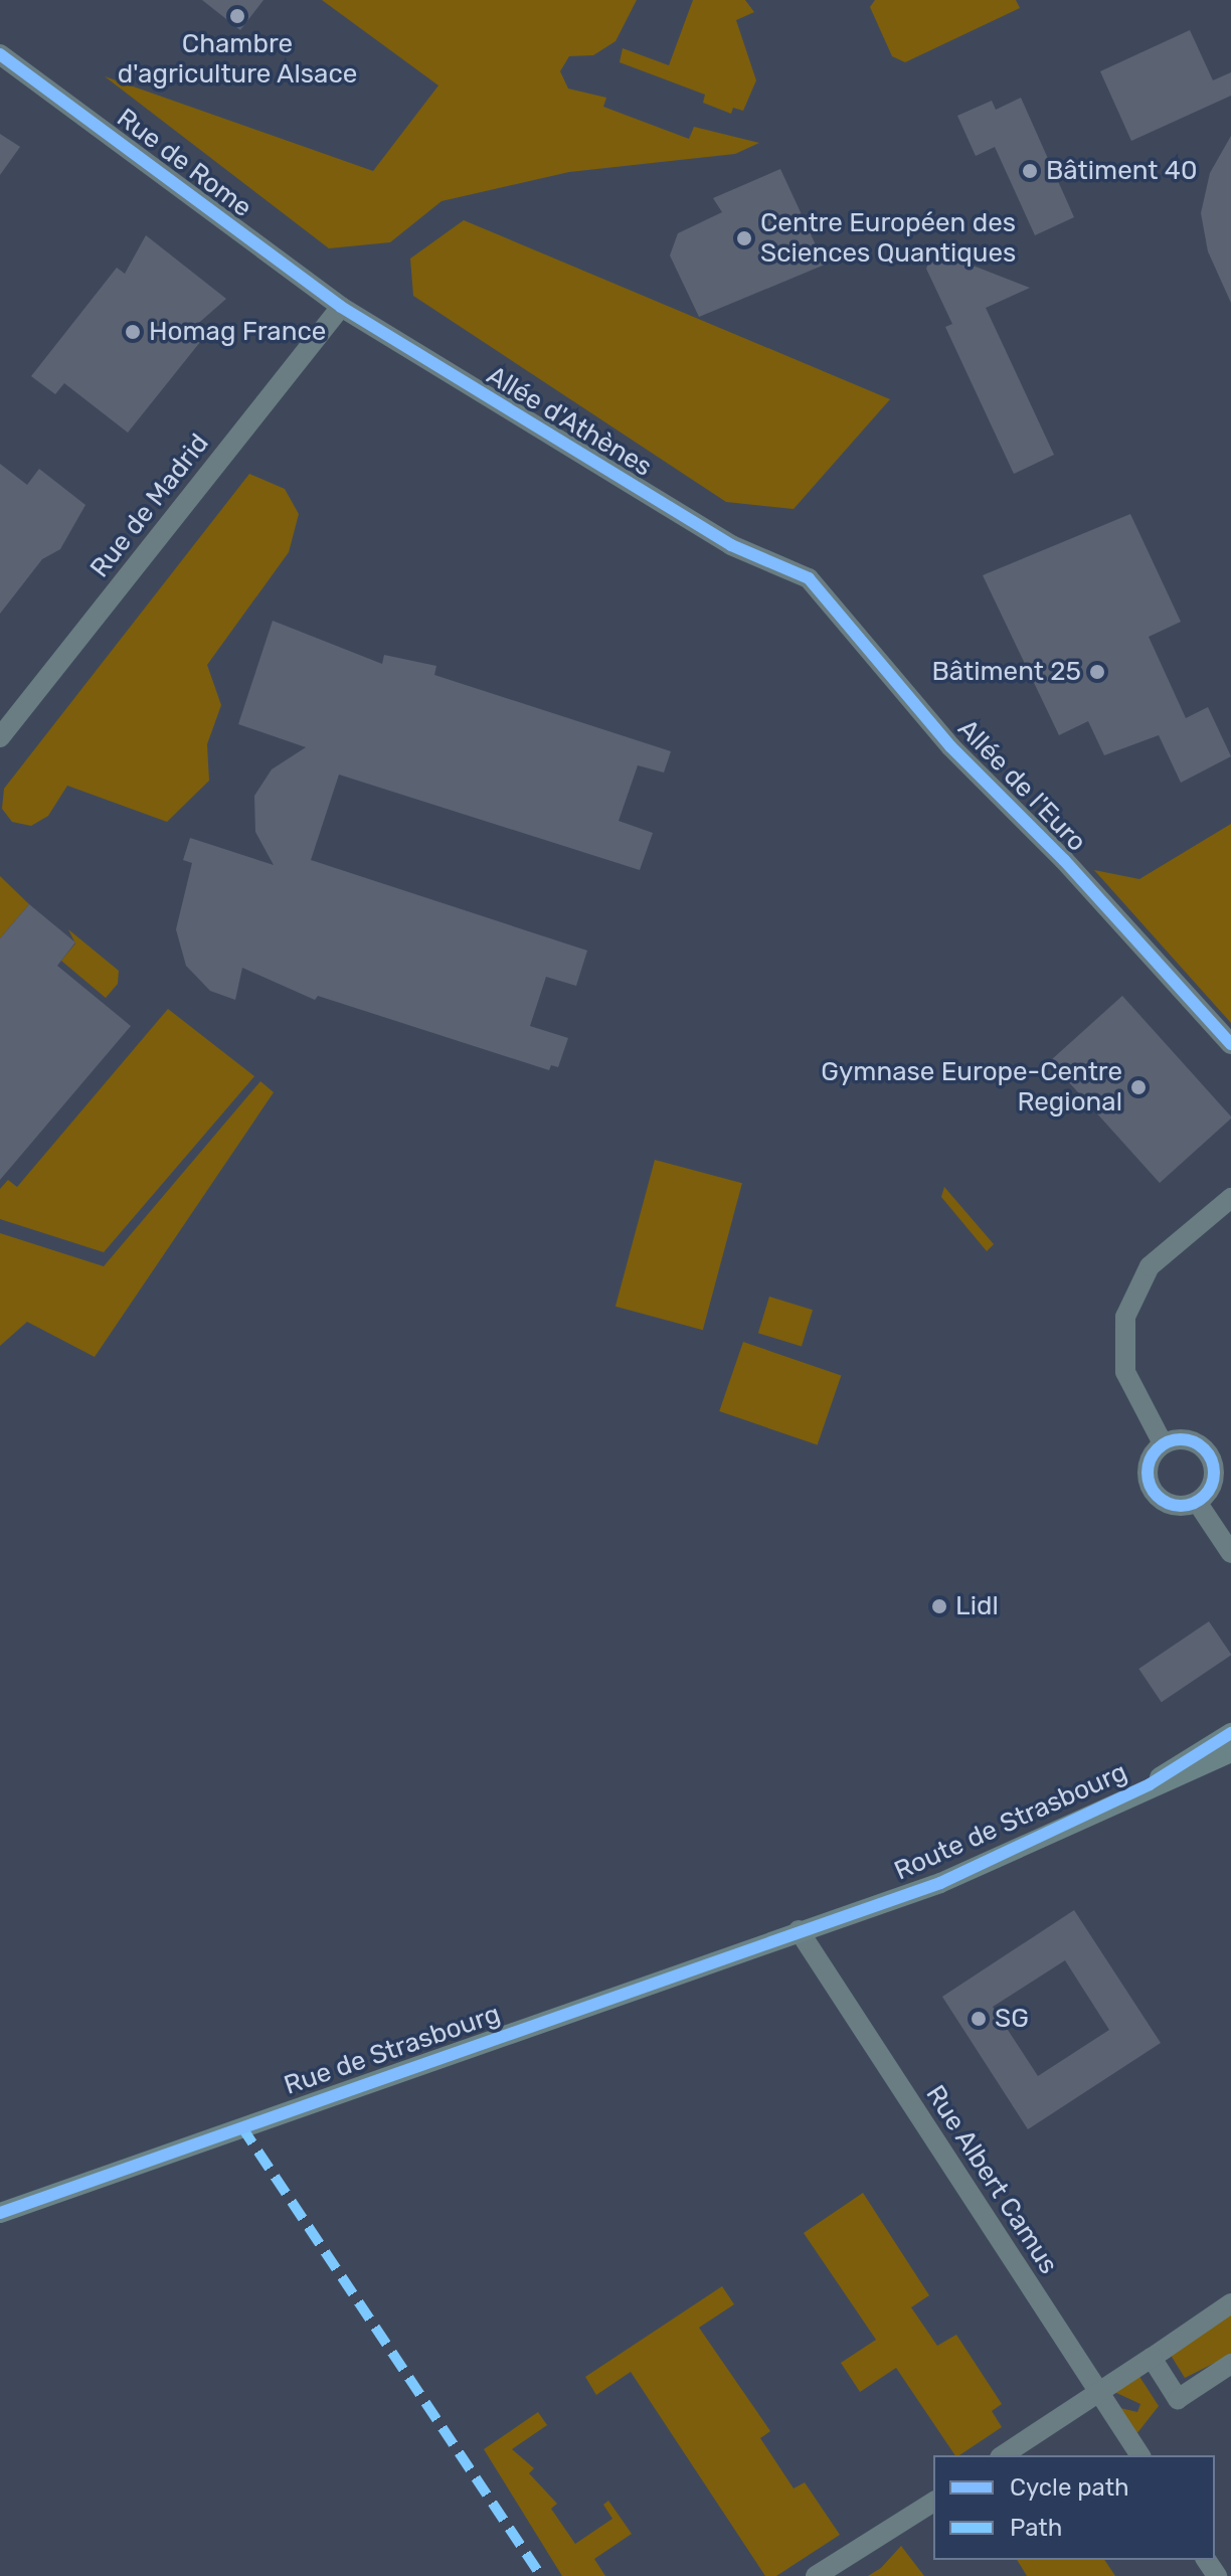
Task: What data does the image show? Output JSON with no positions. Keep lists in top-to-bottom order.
{
  "streets": {
    "main road": ["Route de Strasbourg", "Rue de Strasbourg"],
    "street": [
      "Rue de Rome",
      "Allée d'Athènes",
      "Rue de Madrid",
      "Allée de l'Euro",
      "Rue Albert Camus"
    ]
  },
  "crossings": [
    ["Rue de Rome", "Allée d'Athènes"],
    ["Rue de Rome", "Rue de Madrid"],
    ["Allée d'Athènes", "Rue de Madrid"],
    ["Allée d'Athènes", "Allée de l'Euro"],
    ["Route de Strasbourg", "Rue de Strasbourg"],
    ["Route de Strasbourg", "Rue Albert Camus"],
    ["Rue de Strasbourg", "Rue Albert Camus"]
  ],
  "places": [
    "Chambre d'agriculture Alsace",
    "Bâtiment 40",
    "Centre Européen des Sciences Quantiques",
    "Homag France",
    "Bâtiment 25",
    "Gymnase Europe-Centre Regional",
    "Lidl",
    "SG"
  ],
  "legend": ["Cycle path", "Path"]
}
